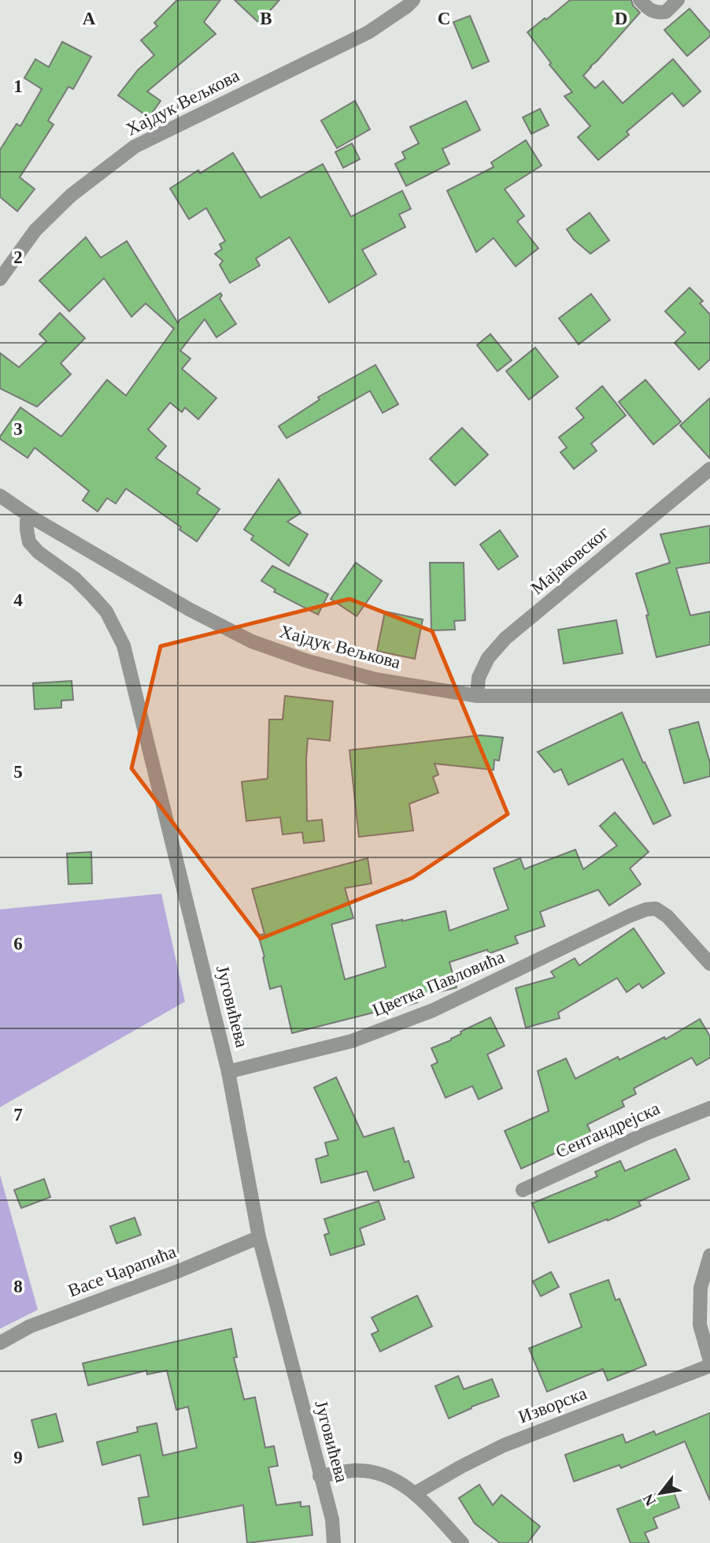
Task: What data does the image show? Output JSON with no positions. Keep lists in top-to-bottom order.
{
  "streets": {
    "street": [
      "Хајдук Вељкова",
      "Мајаковског",
      "Цветка Павловића",
      "Југовићева",
      "Сентандрејска",
      "Васе Чарапића",
      "Изворска"
    ]
  },
  "crossings": [
    ["Хајдук Вељкова", "Мајаковског"],
    ["Хајдук Вељкова", "Југовићева"],
    ["Цветка Павловића", "Југовићева"],
    ["Југовићева", "Васе Чарапића"]
  ],
  "north": "bottom left",
  "grid": {
    "columns": [
      "A",
      "B",
      "C",
      "D"
    ],
    "rows": [
      "1",
      "2",
      "3",
      "4",
      "5",
      "6",
      "7",
      "8",
      "9"
    ]
  }
}
